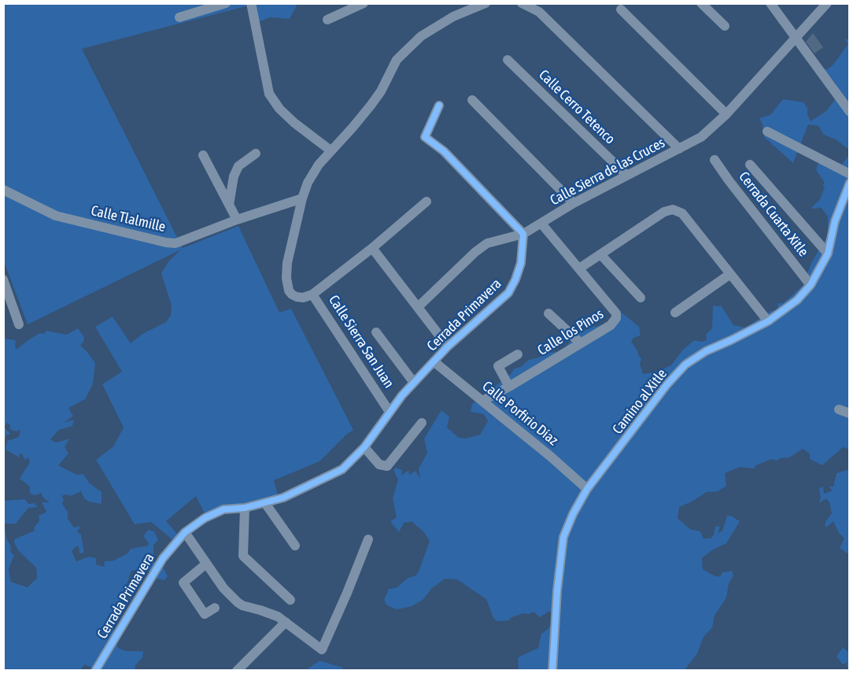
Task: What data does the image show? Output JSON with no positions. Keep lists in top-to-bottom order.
{
  "streets": {
    "street": [
      "Calle Cerro Tetenco",
      "Calle Sierra de las Cruces",
      "Cerrada Cuarta Xitle",
      "Calle Tlalmille",
      "Cerrada Primavera",
      "Calle los Pinos",
      "Calle Sierra San Juan",
      "Camino al Xitle",
      "Calle Porfirio Díaz"
    ]
  },
  "crossings": [
    ["Calle Cerro Tetenco", "Calle Sierra de las Cruces"],
    ["Calle Sierra de las Cruces", "Cerrada Primavera"],
    ["Calle Sierra de las Cruces", "Calle los Pinos"],
    ["Cerrada Cuarta Xitle", "Camino al Xitle"],
    ["Calle Tlalmille", "Calle Sierra San Juan"],
    ["Cerrada Primavera", "Calle Sierra San Juan"],
    ["Cerrada Primavera", "Calle Porfirio Díaz"],
    ["Calle los Pinos", "Calle Porfirio Díaz"],
    ["Camino al Xitle", "Calle Porfirio Díaz"]
  ]
}
